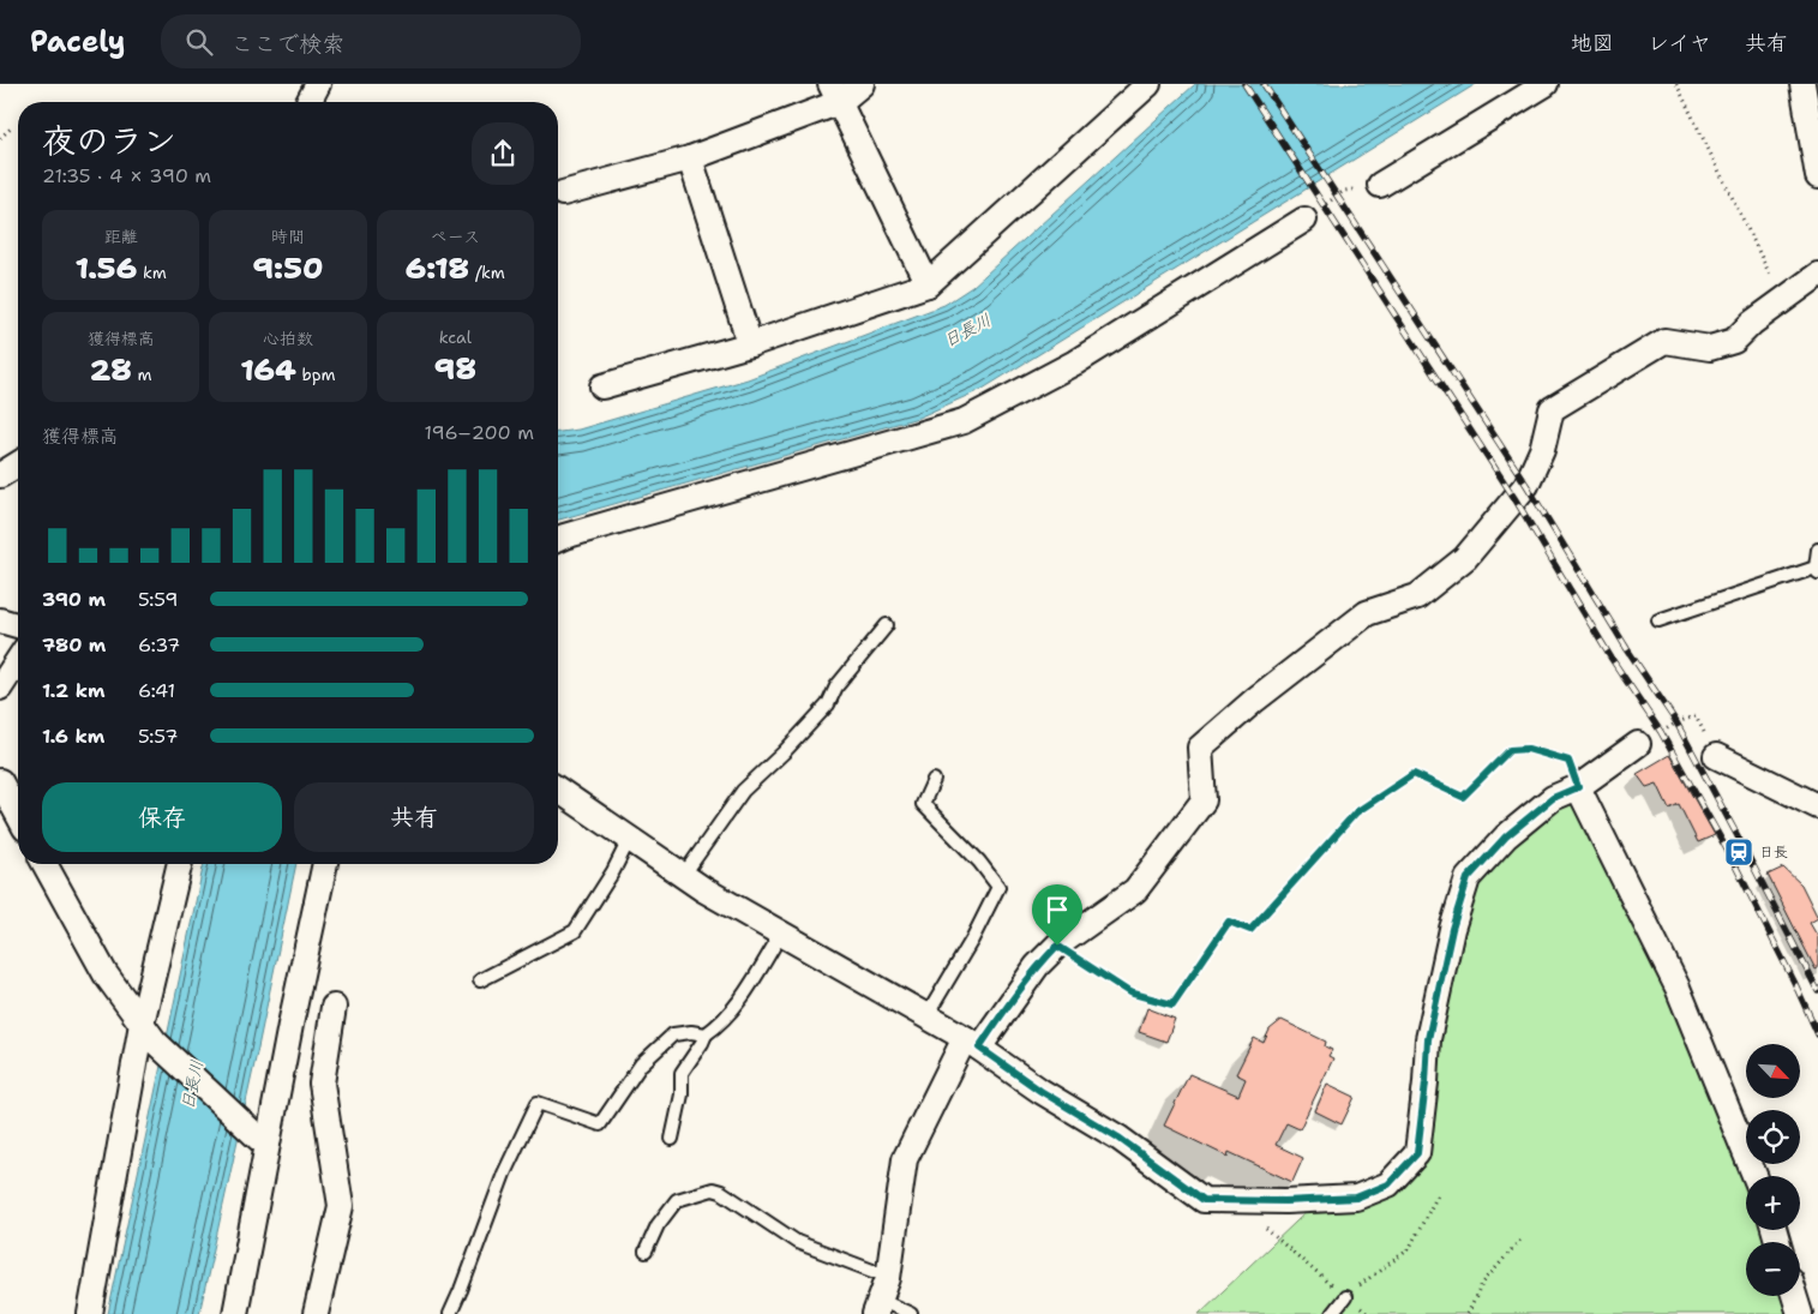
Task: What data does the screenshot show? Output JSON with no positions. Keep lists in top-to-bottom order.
{
  "water": ["日長川"],
  "places": {
    "station": ["日長"]
  },
  "north": "bottom right",
  "page": {
    "header": "Pacely",
    "search": "ここで検索",
    "nav": ["地図", "レイヤ", "共有"],
    "heading": ["夜のラン", "21:35 · 4 × 390 m"],
    "stats": [
      ["距離", "1.56 km"],
      ["時間", "9:50"],
      ["ペース", "6:18 /km"],
      ["獲得標高", "28 m"],
      ["心拍数", "164 bpm"],
      ["kcal", "98"]
    ],
    "chart": ["獲得標高", "196–200 m"],
    "list": [
      {
        "name": "390 m",
        "note": "5:59"
      },
      {
        "name": "780 m",
        "note": "6:37"
      },
      {
        "name": "1.2 km",
        "note": "6:41"
      },
      {
        "name": "1.6 km",
        "note": "5:57"
      }
    ],
    "buttons": ["保存", "共有"],
    "map_buttons": ["+", "−"]
  }
}
